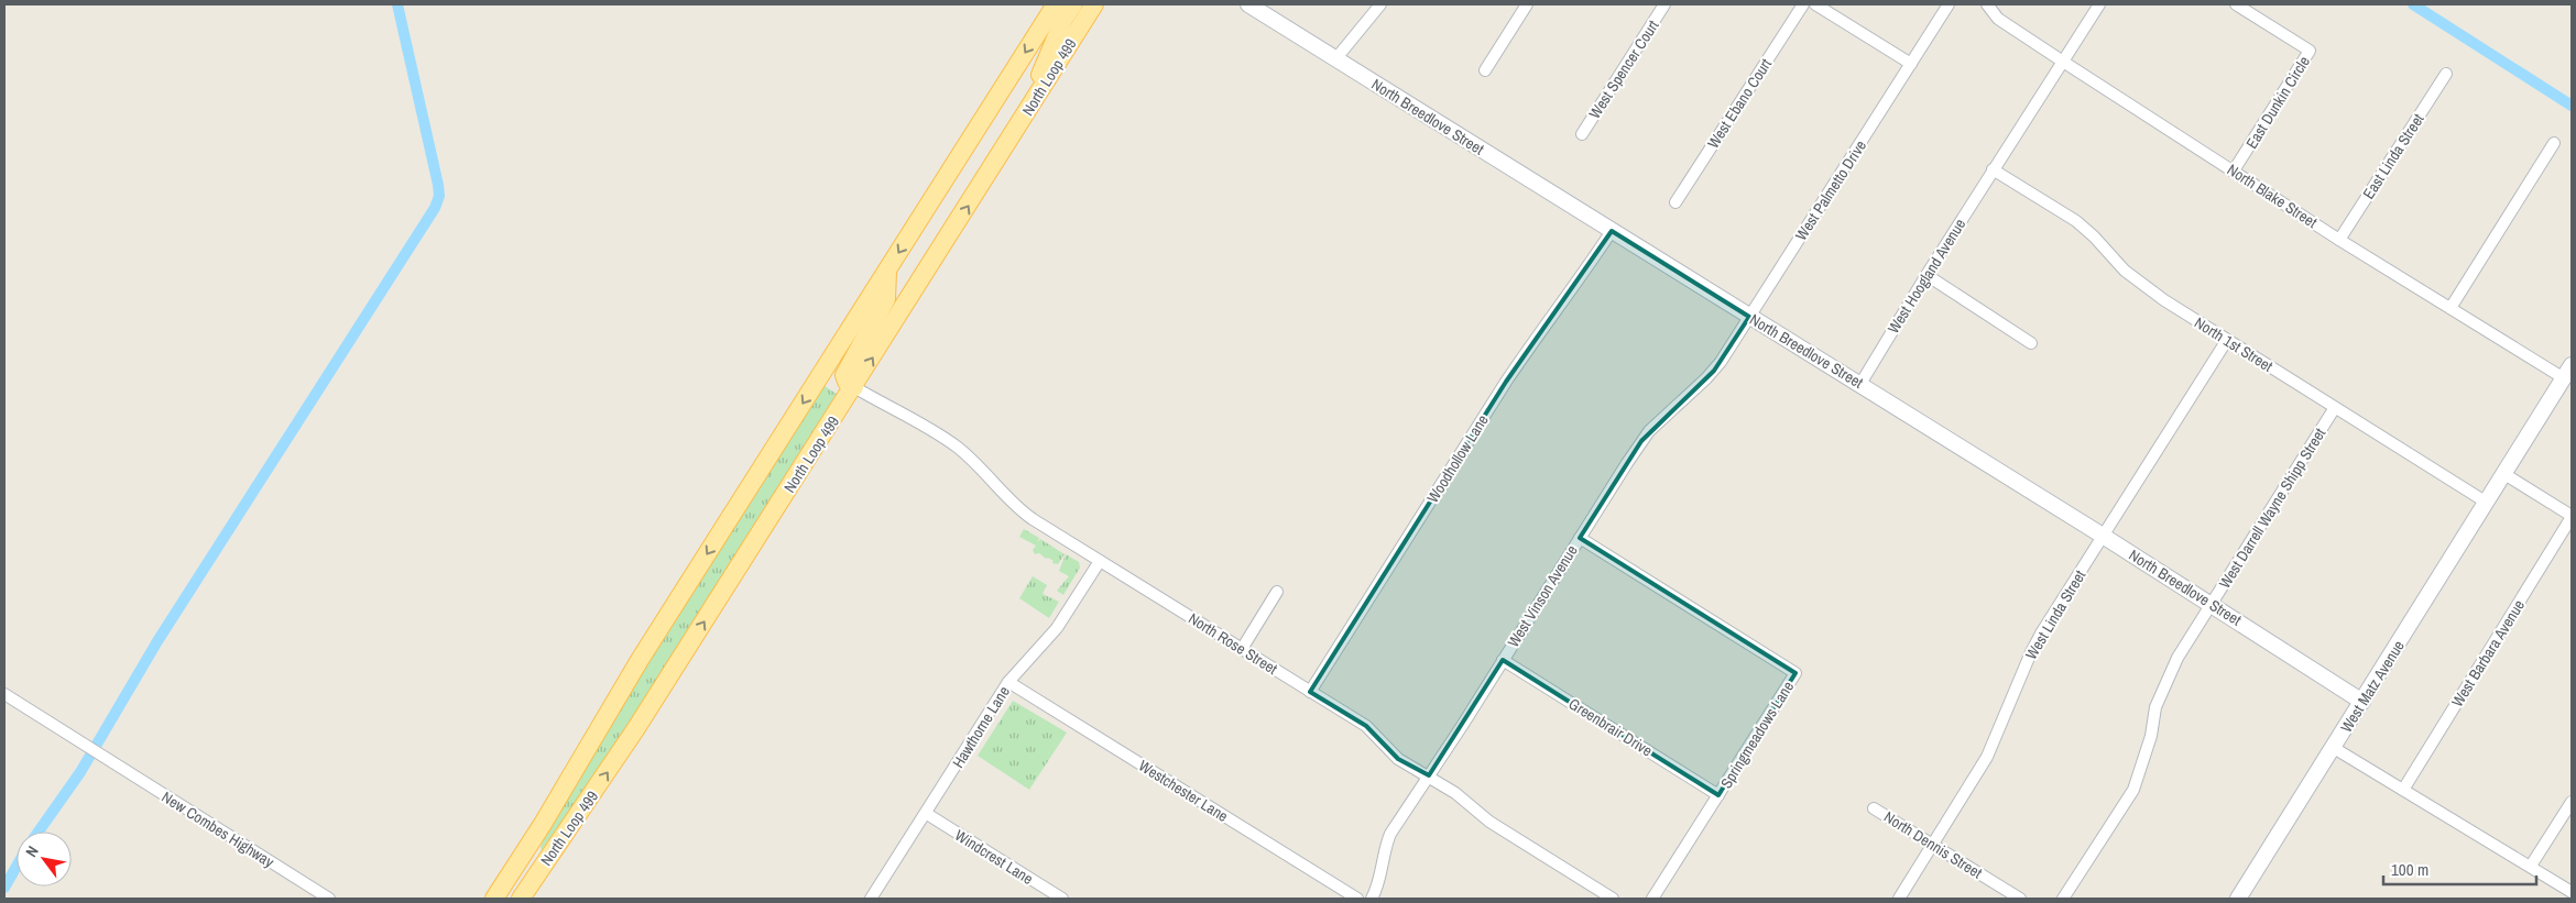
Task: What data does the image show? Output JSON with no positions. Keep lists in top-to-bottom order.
{
  "streets": {
    "main road": ["North Loop 499"],
    "street": [
      "West Spencer Court",
      "East Dunkin Circle",
      "West Ebano Court",
      "North Breedlove Street",
      "East Linda Street",
      "West Palmetto Drive",
      "North Blake Street",
      "West Hoogland Avenue",
      "North 1st Street",
      "Woodhollow Lane",
      "West Darrell Wayne Shipp Street",
      "West Vinson Avenue",
      "West Linda Street",
      "North Rose Street",
      "West Barbara Avenue",
      "West Matz Avenue",
      "Hawthorne Lane",
      "Greenbrair Drive",
      "Springmeadows Lane",
      "Westchester Lane",
      "New Combes Highway",
      "North Dennis Street",
      "Windcrest Lane"
    ]
  },
  "crossings": [
    ["North Loop 499", "North Rose Street"],
    ["East Dunkin Circle", "North Blake Street"],
    ["North Breedlove Street", "West Palmetto Drive"],
    ["North Breedlove Street", "West Hoogland Avenue"],
    ["North Breedlove Street", "Woodhollow Lane"],
    ["North Breedlove Street", "West Darrell Wayne Shipp Street"],
    ["North Breedlove Street", "West Vinson Avenue"],
    ["North Breedlove Street", "West Linda Street"],
    ["North Breedlove Street", "West Matz Avenue"],
    ["East Linda Street", "North Blake Street"],
    ["West Palmetto Drive", "West Vinson Avenue"],
    ["North Blake Street", "West Hoogland Avenue"],
    ["North Blake Street", "West Matz Avenue"],
    ["West Hoogland Avenue", "North 1st Street"],
    ["North 1st Street", "West Darrell Wayne Shipp Street"],
    ["North 1st Street", "West Linda Street"],
    ["North 1st Street", "West Matz Avenue"],
    ["Woodhollow Lane", "North Rose Street"],
    ["West Vinson Avenue", "North Rose Street"],
    ["West Vinson Avenue", "Greenbrair Drive"],
    ["West Vinson Avenue", "Springmeadows Lane"],
    ["West Linda Street", "North Dennis Street"],
    ["North Rose Street", "Hawthorne Lane"],
    ["Hawthorne Lane", "Westchester Lane"],
    ["Hawthorne Lane", "Windcrest Lane"],
    ["Greenbrair Drive", "Springmeadows Lane"]
  ],
  "scale_bar": "100 m",
  "north": "top left"
}
